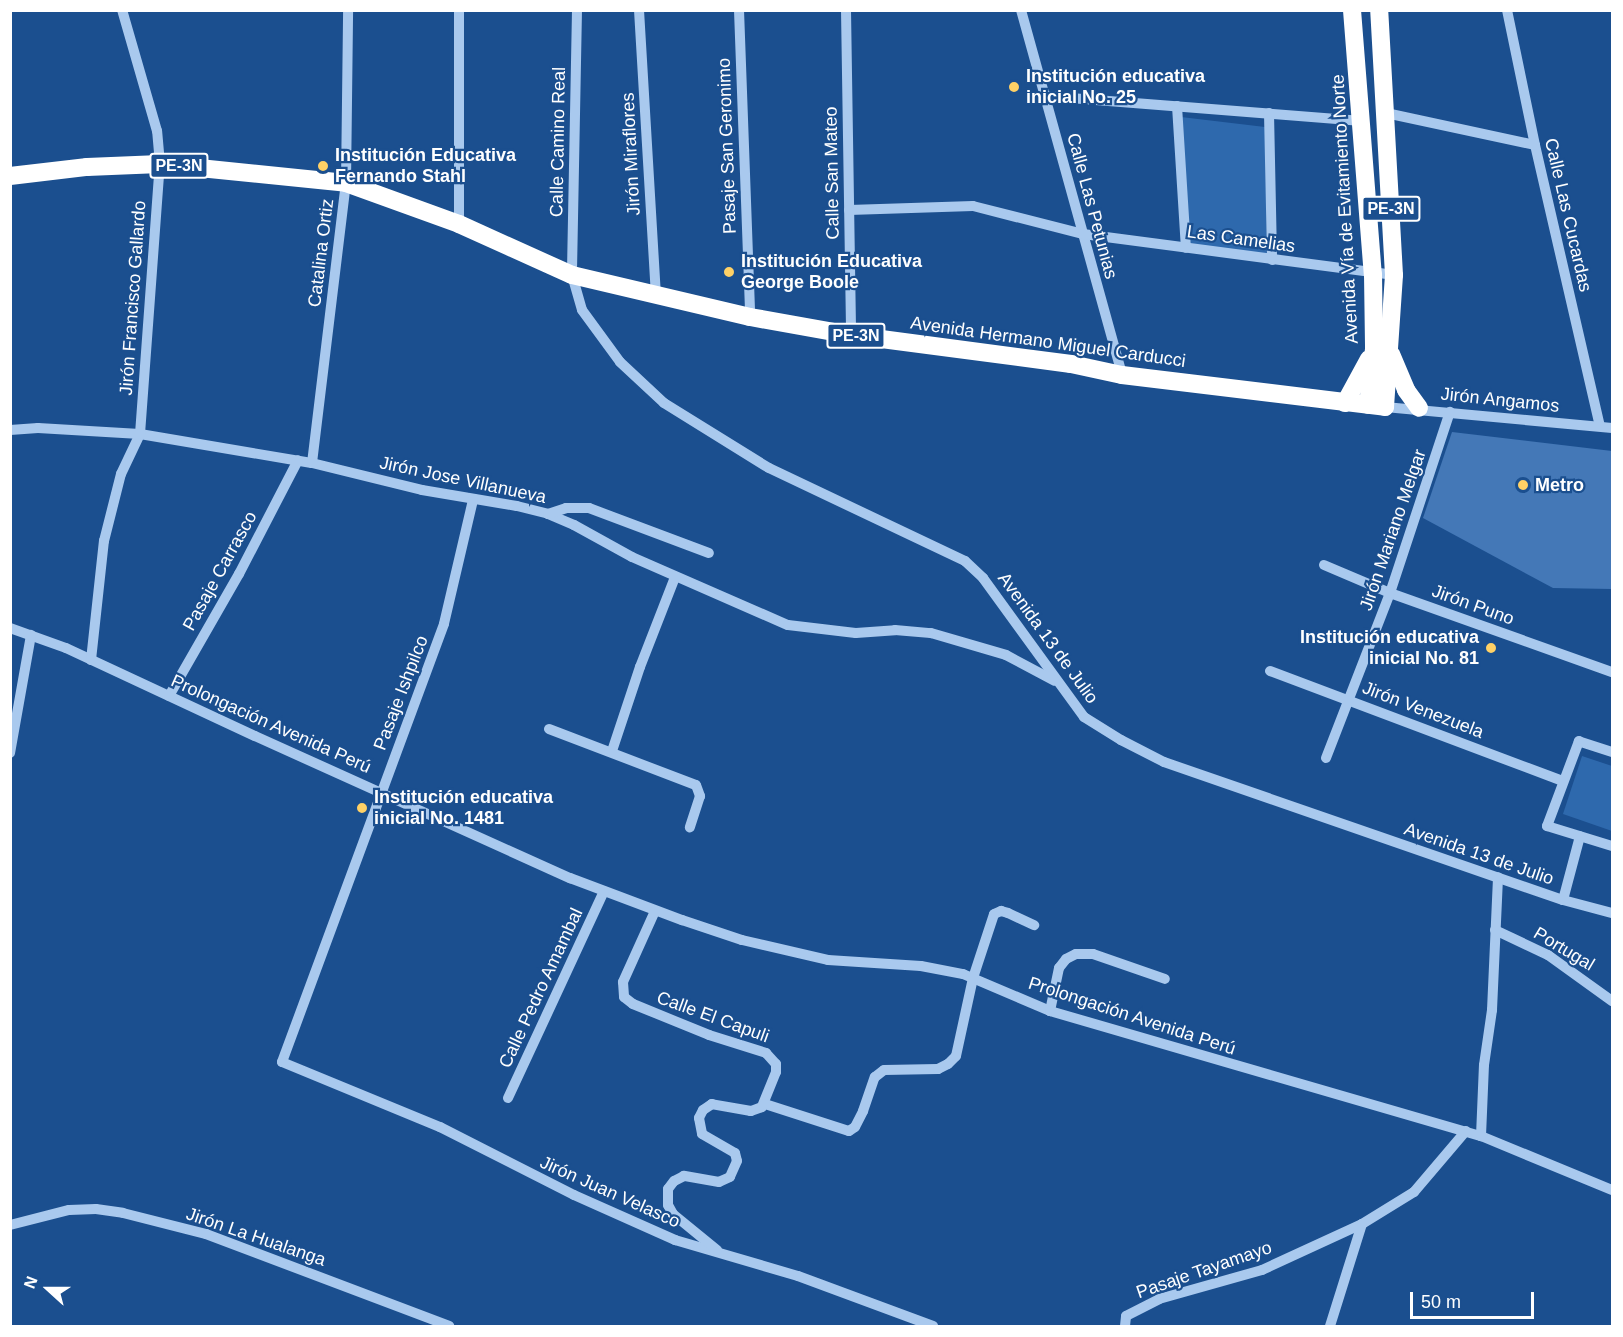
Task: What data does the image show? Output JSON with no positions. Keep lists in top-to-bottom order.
{
  "streets": {
    "highway": ["PE-3N", "Avenida Vía de Evitamiento Norte", "Avenida Hermano Miguel Carducci"],
    "street": [
      "Calle Camino Real",
      "Pasaje San Geronimo",
      "Jirón Miraflores",
      "Calle San Mateo",
      "Calle Las Petunias",
      "Calle Las Cucardas",
      "Las Camelias",
      "Catalina Ortiz",
      "Jirón Francisco Gallardo",
      "Jirón Angamos",
      "Jirón Jose Villanueva",
      "Jirón Mariano Melgar",
      "Pasaje Carrasco",
      "Jirón Puno",
      "Avenida 13 de Julio",
      "Pasaje Ishpilco",
      "Jirón Venezuela",
      "Prolongación Avenida Perú",
      "Portugal",
      "Calle Pedro Amambal",
      "Calle El Capuli",
      "Jirón Juan Velasco",
      "Jirón La Hualanga",
      "Pasaje Tayamayo"
    ]
  },
  "crossings": [
    ["Calle Camino Real", "Avenida Hermano Miguel Carducci"],
    ["Calle Camino Real", "Avenida 13 de Julio"],
    ["Pasaje San Geronimo", "Avenida Hermano Miguel Carducci"],
    ["Jirón Miraflores", "Avenida Hermano Miguel Carducci"],
    ["Calle San Mateo", "Las Camelias"],
    ["Calle San Mateo", "Avenida Hermano Miguel Carducci"],
    ["Calle Las Petunias", "Las Camelias"],
    ["Calle Las Petunias", "Avenida Hermano Miguel Carducci"],
    ["Avenida Vía de Evitamiento Norte", "Las Camelias"],
    ["Avenida Vía de Evitamiento Norte", "Avenida Hermano Miguel Carducci"],
    ["Avenida Vía de Evitamiento Norte", "Jirón Angamos"],
    ["Calle Las Cucardas", "Jirón Angamos"],
    ["Catalina Ortiz", "Avenida Hermano Miguel Carducci"],
    ["Catalina Ortiz", "Jirón Jose Villanueva"],
    ["Jirón Francisco Gallardo", "Avenida Hermano Miguel Carducci"],
    ["Jirón Francisco Gallardo", "Jirón Jose Villanueva"],
    ["Avenida Hermano Miguel Carducci", "Jirón Angamos"],
    ["Avenida Hermano Miguel Carducci", "Avenida 13 de Julio"],
    ["Jirón Angamos", "Jirón Mariano Melgar"],
    ["Jirón Jose Villanueva", "Pasaje Carrasco"],
    ["Jirón Jose Villanueva", "Avenida 13 de Julio"],
    ["Jirón Jose Villanueva", "Pasaje Ishpilco"],
    ["Jirón Mariano Melgar", "Jirón Puno"],
    ["Jirón Mariano Melgar", "Jirón Venezuela"],
    ["Pasaje Carrasco", "Prolongación Avenida Perú"],
    ["Pasaje Ishpilco", "Prolongación Avenida Perú"],
    ["Pasaje Ishpilco", "Jirón Juan Velasco"],
    ["Prolongación Avenida Perú", "Calle Pedro Amambal"],
    ["Prolongación Avenida Perú", "Calle El Capuli"],
    ["Prolongación Avenida Perú", "Pasaje Tayamayo"]
  ],
  "places": [
    "Institución educativa inicial No. 25",
    "Institución Educativa Fernando Stahl",
    "Institución Educativa George Boole",
    "Metro",
    "Institución educativa inicial No. 81",
    "Institución educativa inicial No. 1481"
  ],
  "scale_bar": "50 m",
  "north": "left"
}
